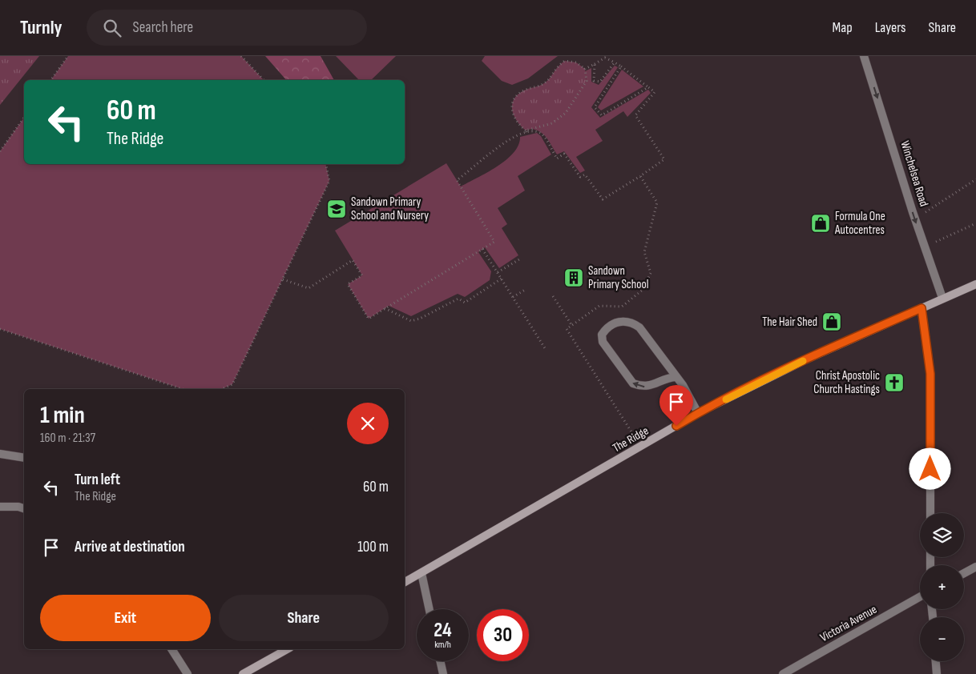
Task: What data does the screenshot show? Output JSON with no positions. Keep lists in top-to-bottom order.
{
  "streets": {
    "main road": ["The Ridge"],
    "street": ["Winchelsea Road", "Victoria Avenue"]
  },
  "crossings": [
    ["Winchelsea Road", "The Ridge"]
  ],
  "one_way": ["Winchelsea Road"],
  "places": {
    "school or university": ["Sandown Primary School and Nursery"],
    "shop": ["Formula One Autocentres", "The Hair Shed"],
    "building": ["Sandown Primary School"],
    "church": ["Christ Apostolic Church Hastings"]
  },
  "page": {
    "header": "Turnly",
    "search": "Search here",
    "nav": ["Map", "Layers", "Share"],
    "turn": ["60 m", "The Ridge"],
    "heading": ["1 min", "160 m · 21:37"],
    "list": [
      {
        "name": "Turn left",
        "note": "The Ridge",
        "value": "60 m"
      },
      {
        "name": "Arrive at destination",
        "value": "100 m"
      }
    ],
    "map_buttons": ["+", "−"],
    "buttons": ["Exit", "Share"],
    "speed": "24 km/h",
    "limit": "30"
  }
}
